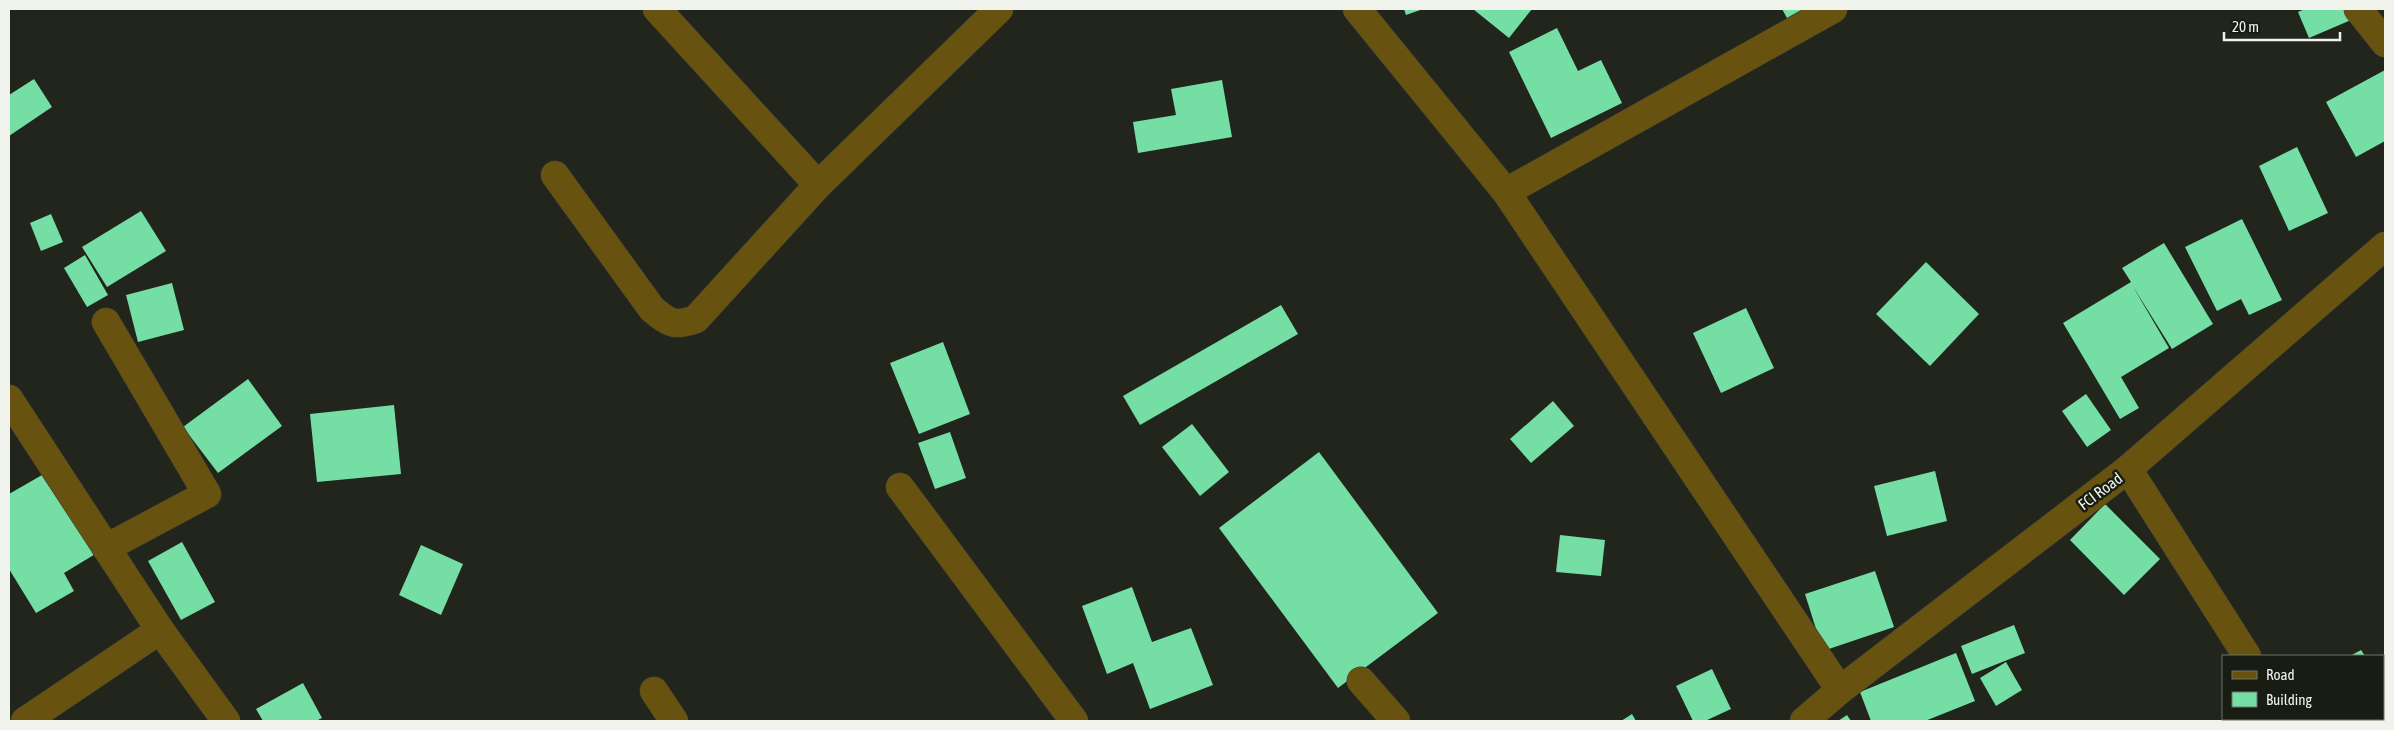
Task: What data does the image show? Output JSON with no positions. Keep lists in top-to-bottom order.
{
  "streets": {
    "street": ["FCI Road"]
  },
  "legend": ["Road", "Building"],
  "scale_bar": "20 m"
}
